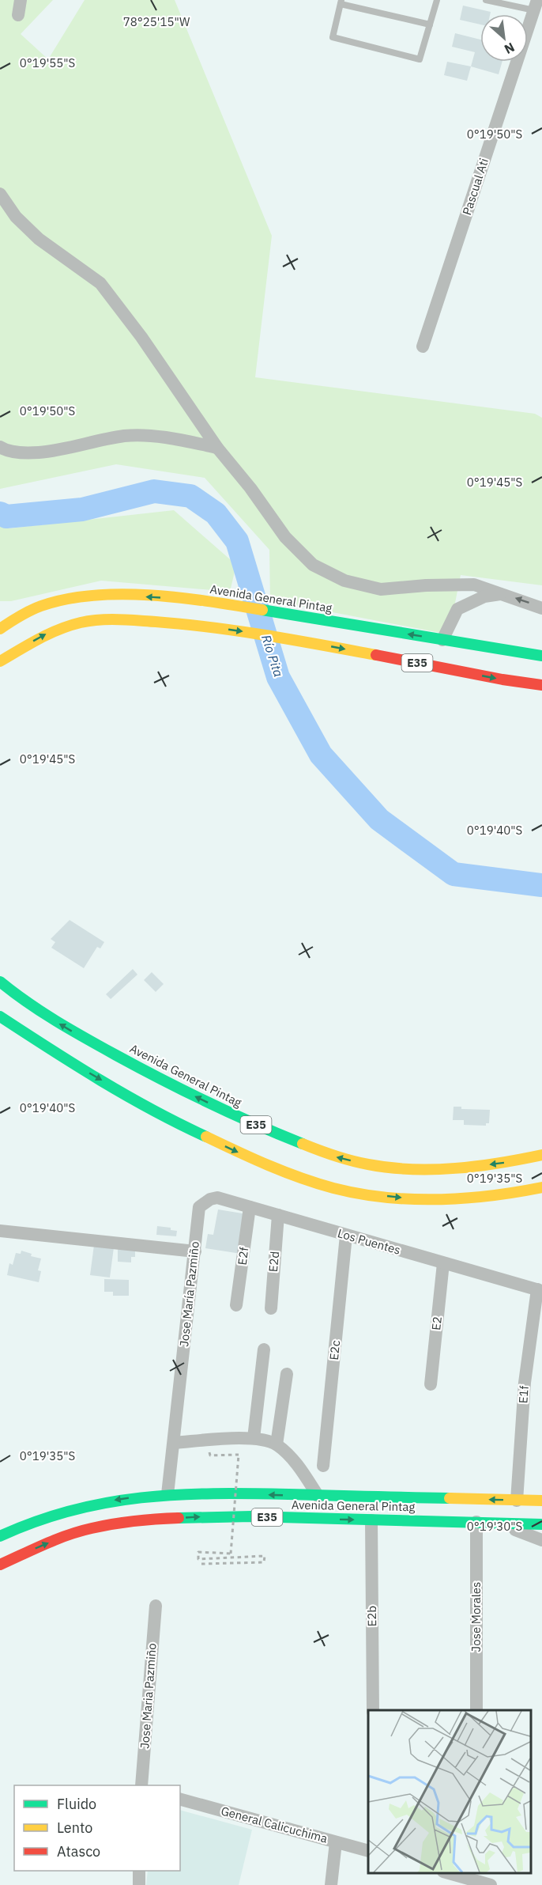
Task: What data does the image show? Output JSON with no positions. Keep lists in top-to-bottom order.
{
  "streets": {
    "highway": ["Avenida General Pintag", "E35"],
    "street": [
      "Pascual Ati",
      "Los Puentes",
      "E2f",
      "E2d",
      "Jose María Pazmiño",
      "E2",
      "E2c",
      "E1f",
      "E2b",
      "Jose Morales",
      "Jose Maria Pazmiño",
      "General Calicuchima"
    ]
  },
  "crossings": [
    ["Avenida General Pintag", "Jose María Pazmiño"],
    ["Avenida General Pintag", "E1f"],
    ["Avenida General Pintag", "E2b"],
    ["Avenida General Pintag", "Jose Morales"],
    ["Los Puentes", "E2f"],
    ["Los Puentes", "E2d"],
    ["Los Puentes", "Jose María Pazmiño"],
    ["Los Puentes", "E2"],
    ["Los Puentes", "E2c"],
    ["Los Puentes", "E1f"]
  ],
  "water": ["Río Pita"],
  "legend": ["Fluido", "Lento", "Atasco"],
  "north": "bottom right",
  "coordinates": [
    "78°25'15\"W",
    "0°19'55\"S",
    "0°19'50\"S",
    "0°19'45\"S",
    "0°19'40\"S",
    "0°19'35\"S",
    "0°19'30\"S"
  ]
}
